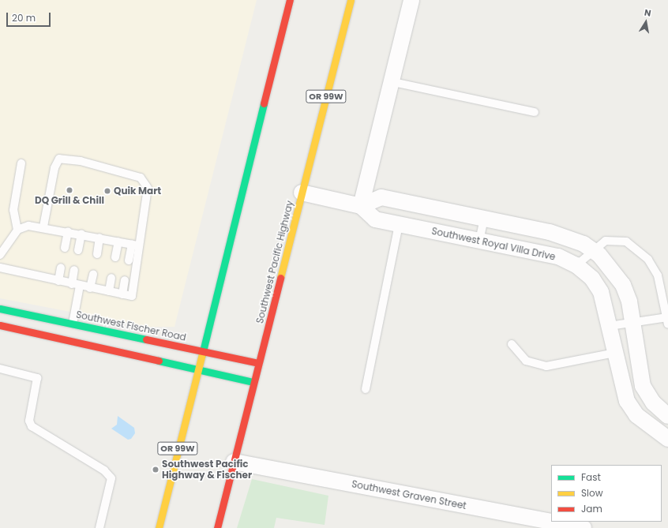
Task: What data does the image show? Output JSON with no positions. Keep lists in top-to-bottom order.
{
  "streets": {
    "main road": ["OR 99W", "Southwest Pacific Highway", "Southwest Fischer Road"],
    "street": ["Southwest Royal Villa Drive", "Southwest Graven Street"]
  },
  "crossings": [
    ["OR 99W", "Southwest Fischer Road"],
    ["Southwest Pacific Highway", "Southwest Fischer Road"],
    ["Southwest Pacific Highway", "Southwest Graven Street"]
  ],
  "places": ["DQ Grill & Chill", "Quik Mart", "Southwest Pacific Highway & Fischer"],
  "legend": ["Fast", "Slow", "Jam"],
  "scale_bar": "20 m",
  "north": "top"
}
